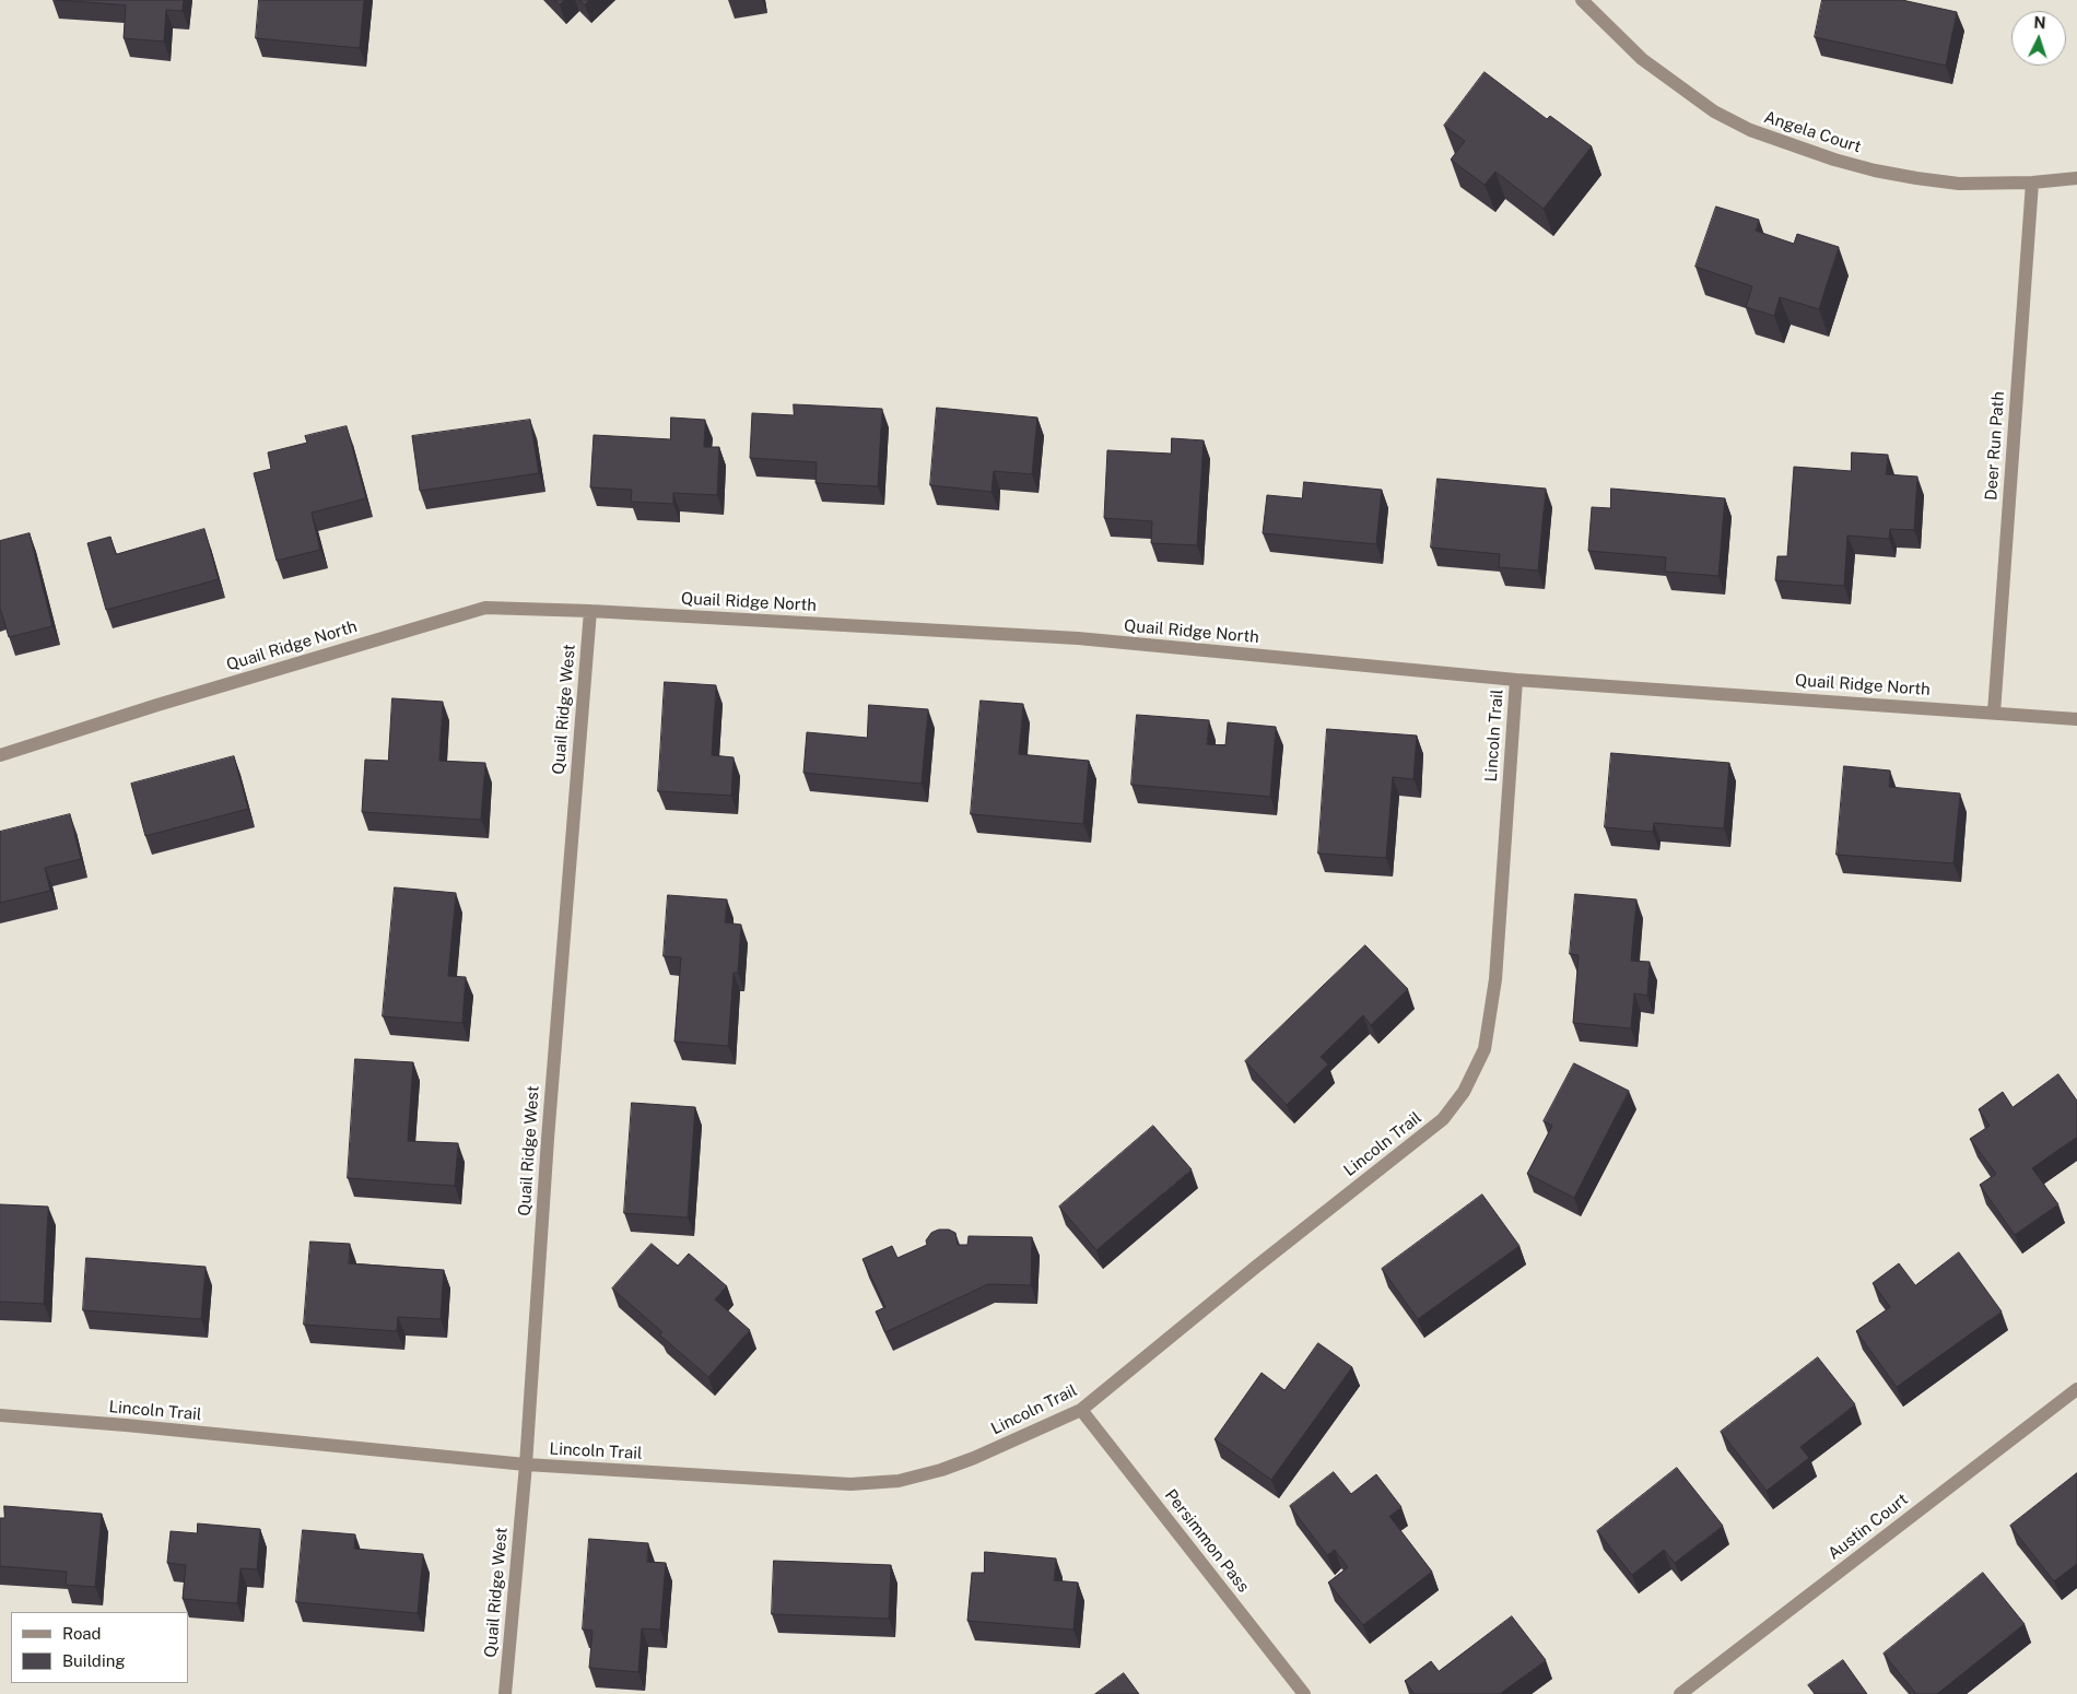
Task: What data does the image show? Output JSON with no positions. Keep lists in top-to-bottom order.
{
  "streets": {
    "street": [
      "Angela Court",
      "Deer Run Path",
      "Quail Ridge North",
      "Quail Ridge West",
      "Lincoln Trail",
      "Austin Court",
      "Persimmon Pass"
    ]
  },
  "crossings": [
    ["Angela Court", "Deer Run Path"],
    ["Deer Run Path", "Quail Ridge North"],
    ["Quail Ridge North", "Quail Ridge West"],
    ["Quail Ridge North", "Lincoln Trail"],
    ["Quail Ridge West", "Lincoln Trail"],
    ["Lincoln Trail", "Persimmon Pass"]
  ],
  "legend": ["Road", "Building"],
  "north": "top"
}
